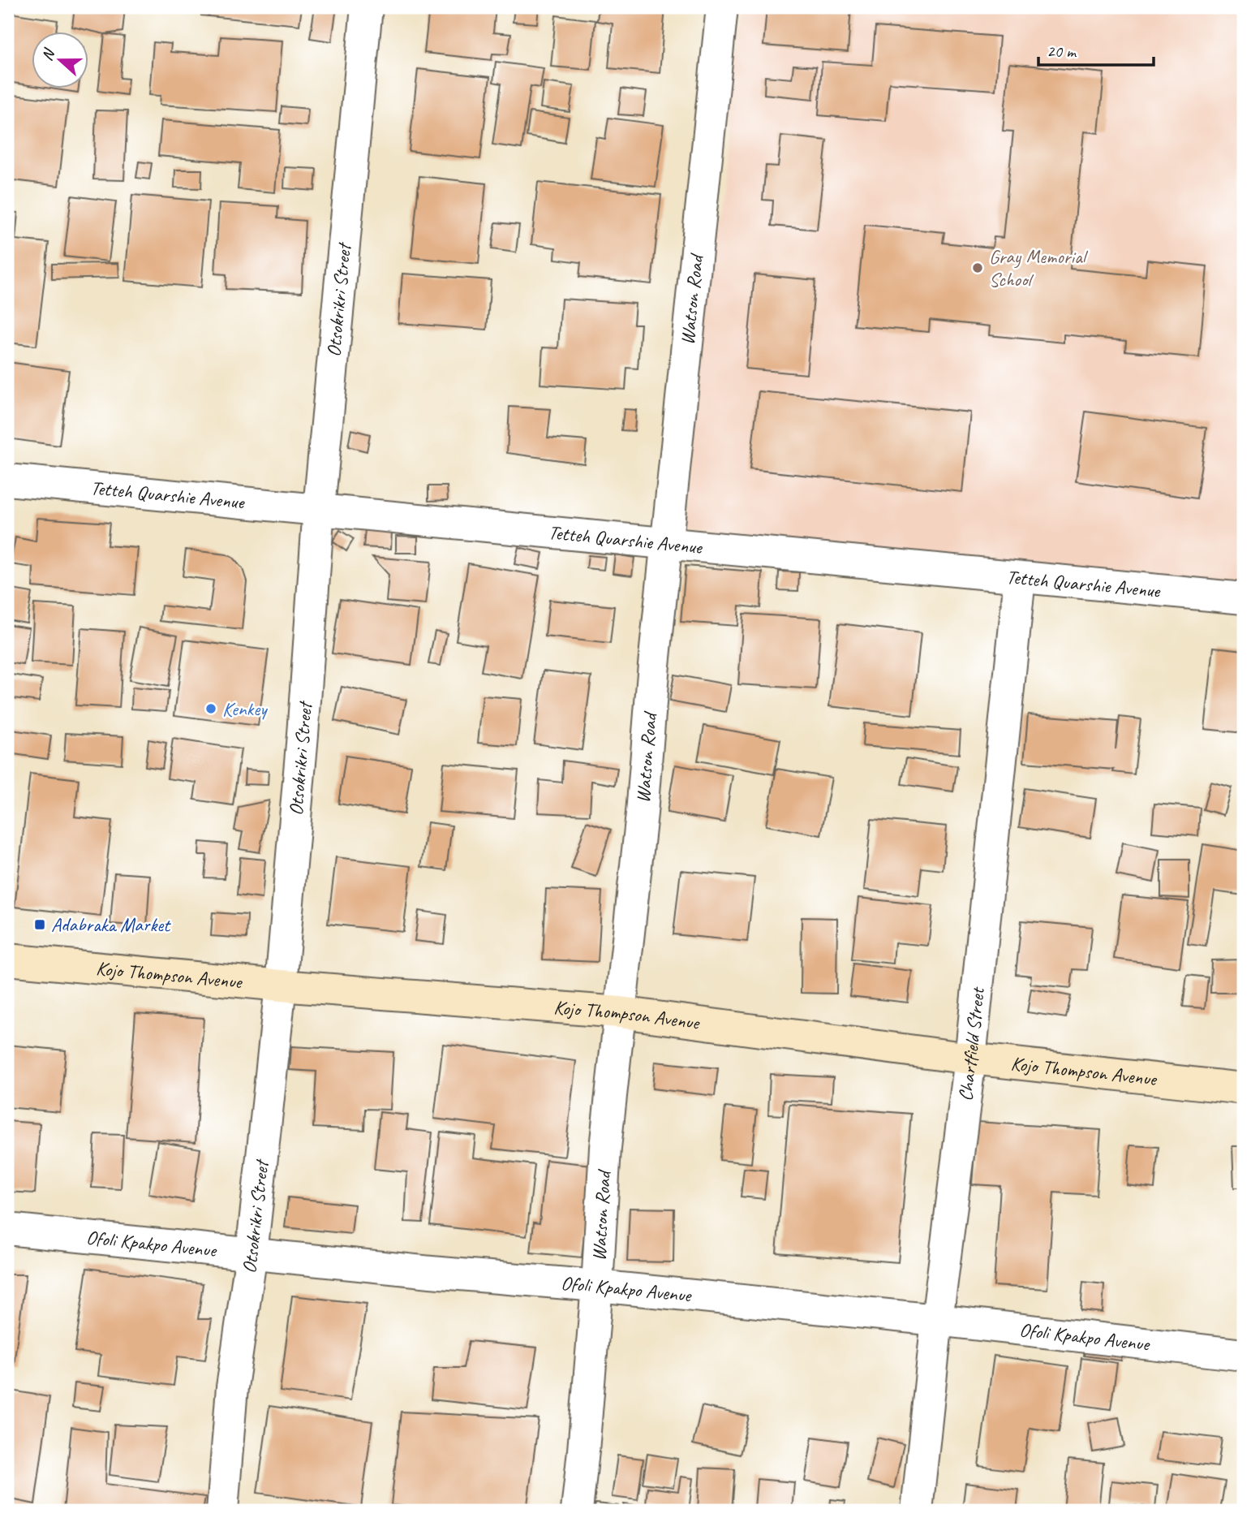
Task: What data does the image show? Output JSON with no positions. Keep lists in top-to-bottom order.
{
  "streets": {
    "main road": ["Kojo Thompson Avenue"],
    "street": [
      "Otsokrikri Street",
      "Watson Road",
      "Tetteh Quarshie Avenue",
      "Chartfield Street",
      "Ofoli Kpakpo Avenue"
    ]
  },
  "crossings": [
    ["Otsokrikri Street", "Tetteh Quarshie Avenue"],
    ["Otsokrikri Street", "Kojo Thompson Avenue"],
    ["Otsokrikri Street", "Ofoli Kpakpo Avenue"],
    ["Watson Road", "Tetteh Quarshie Avenue"],
    ["Watson Road", "Kojo Thompson Avenue"],
    ["Watson Road", "Ofoli Kpakpo Avenue"],
    ["Tetteh Quarshie Avenue", "Chartfield Street"],
    ["Kojo Thompson Avenue", "Chartfield Street"],
    ["Chartfield Street", "Ofoli Kpakpo Avenue"]
  ],
  "places": {
    "other": ["Gray Memorial School", "Kenkey"],
    "transit": ["Adabraka Market"]
  },
  "scale_bar": "20 m",
  "north": "left"
}
